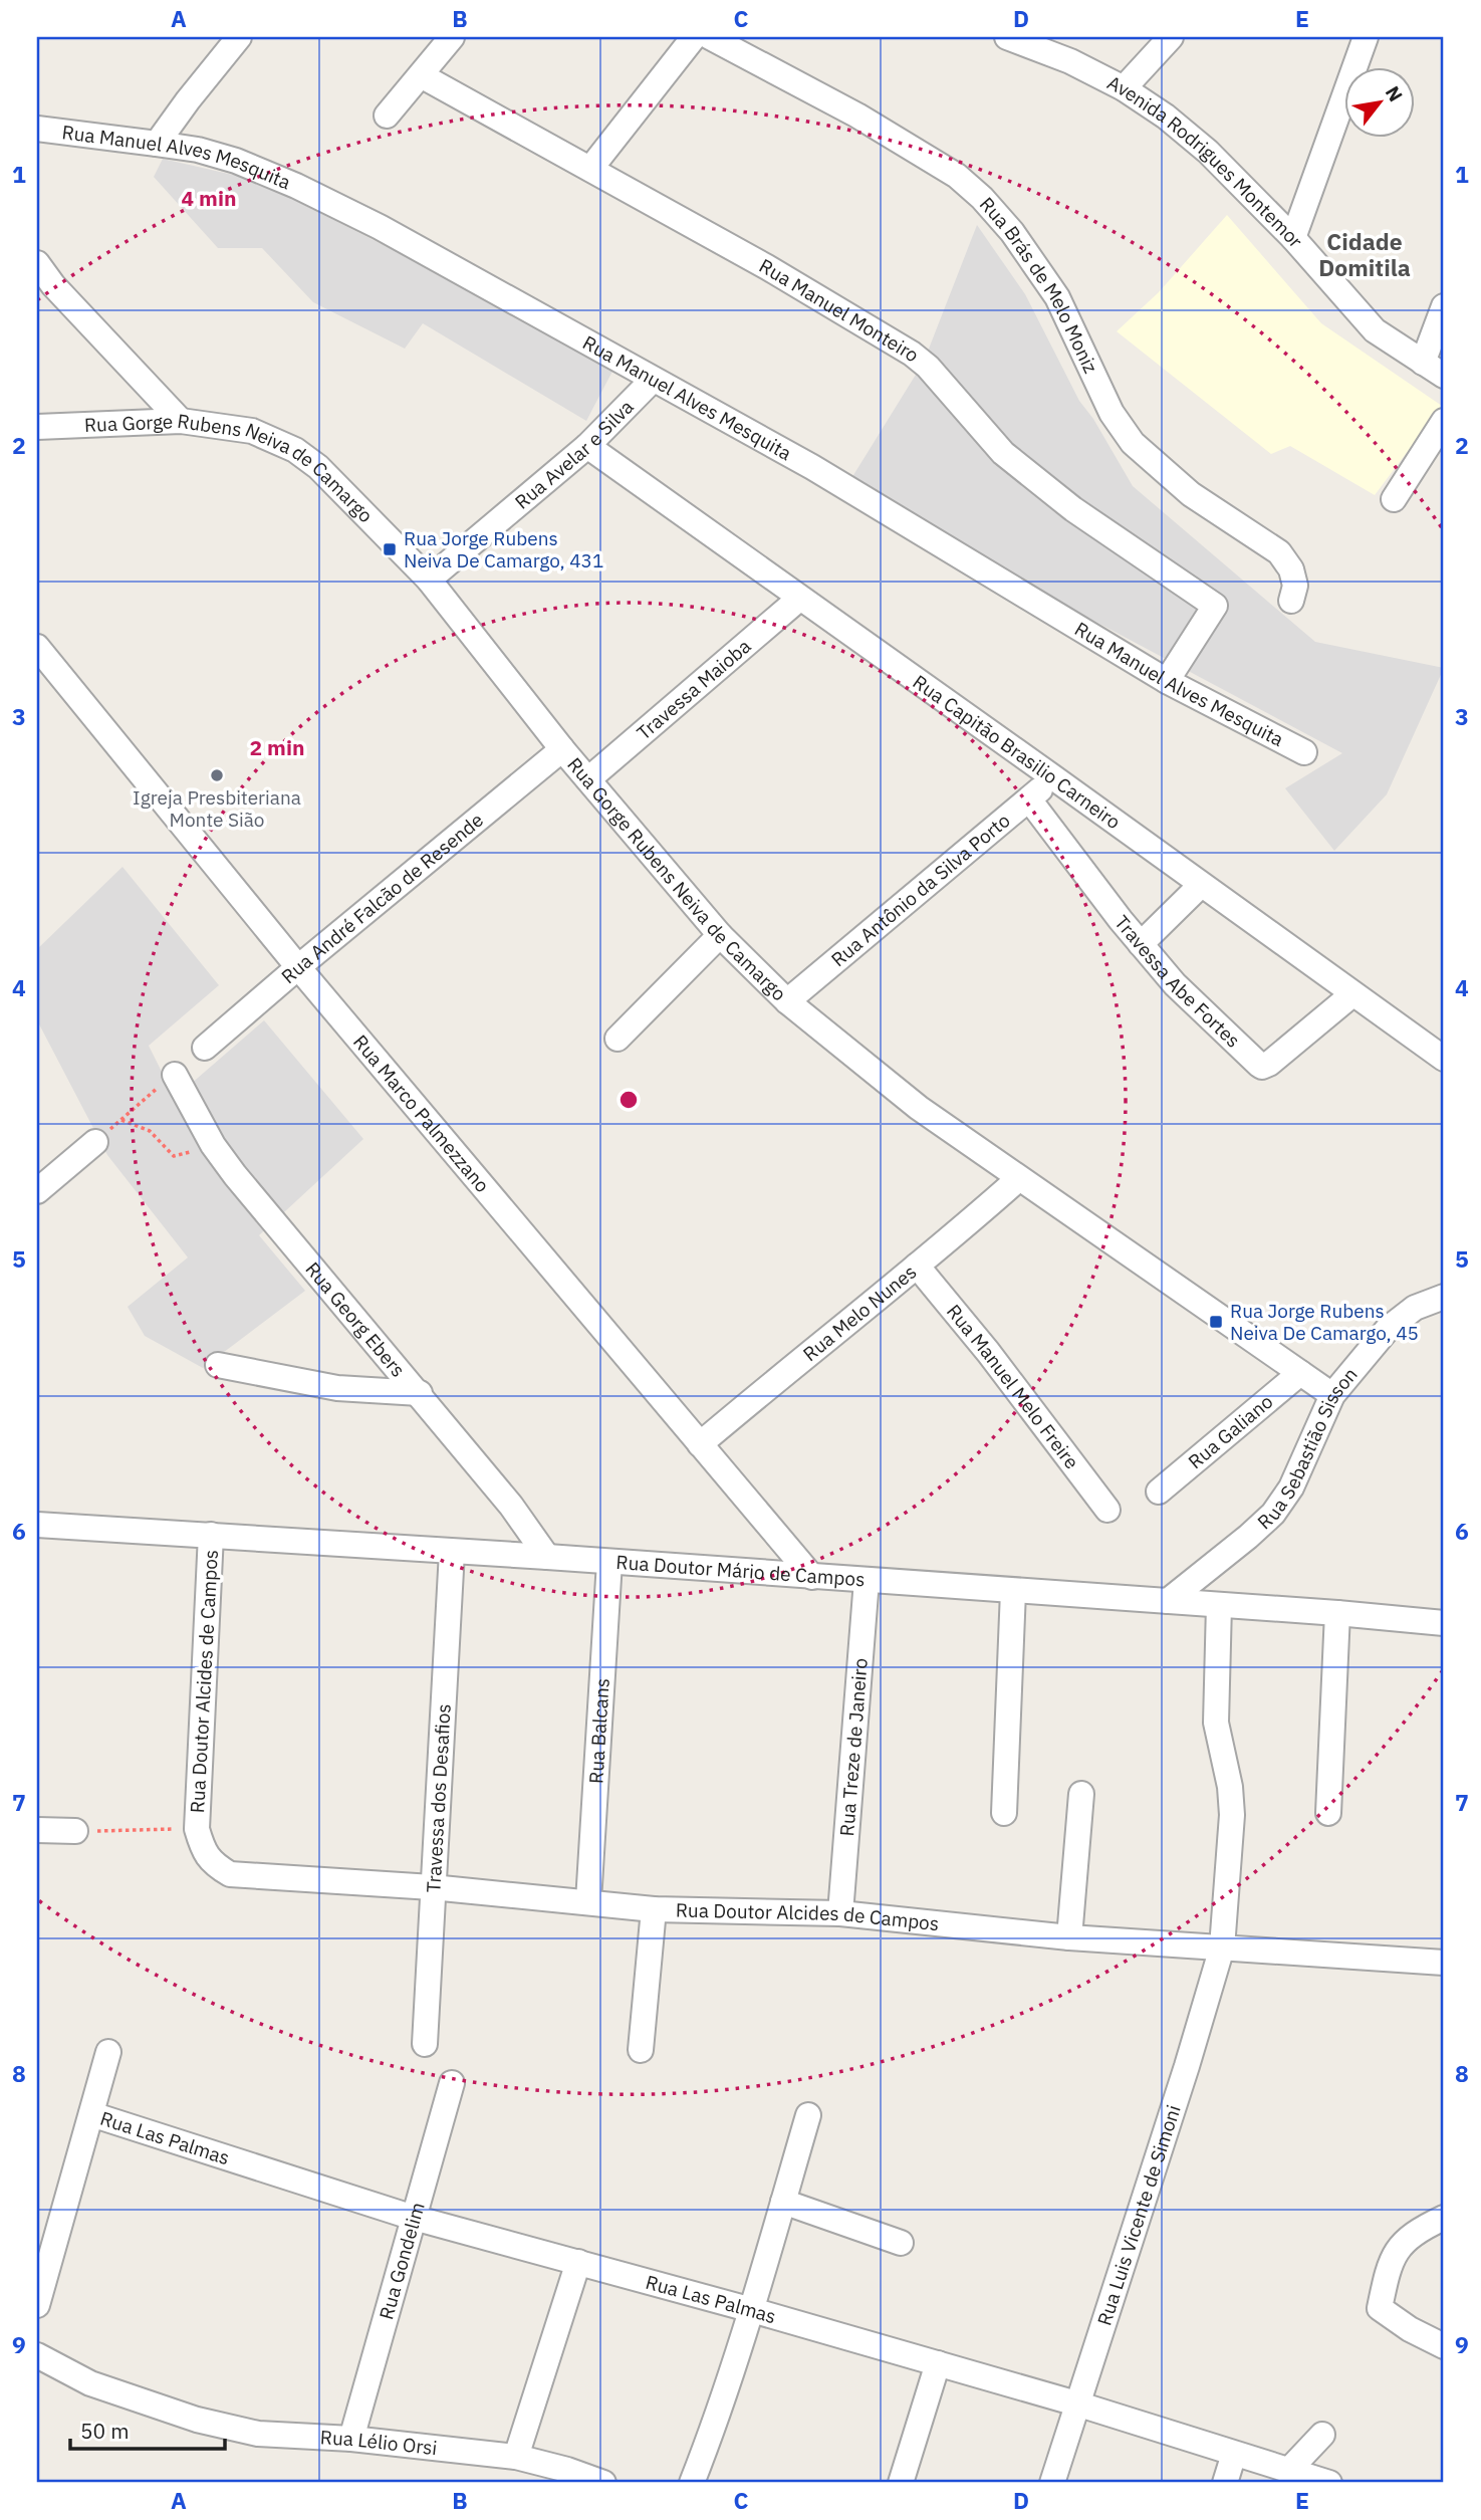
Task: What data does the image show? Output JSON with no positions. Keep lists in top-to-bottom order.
{
  "streets": {
    "street": [
      "Rua Manuel Alves Mesquita",
      "Avenida Rodrigues Montemor",
      "Rua Brás de Melo Moniz",
      "Rua Manuel Monteiro",
      "Rua Avelar e Silva",
      "Rua Gorge Rubens Neiva de Camargo",
      "Travessa Maioba",
      "Rua Capitão Brasilio Carneiro",
      "Rua Antônio da Silva Porto",
      "Rua André Falcão de Resende",
      "Travessa Abe Fortes",
      "Rua Marco Palmezzano",
      "Rua Melo Nunes",
      "Rua Georg Ebers",
      "Rua Manuel Melo Freire",
      "Rua Galiano",
      "Rua Sebastião Sisson",
      "Rua Doutor Mário de Campos",
      "Rua Doutor Alcides de Campos",
      "Rua Balcans",
      "Rua Treze de Janeiro",
      "Travessa dos Desafios",
      "Rua Las Palmas",
      "Rua Luis Vicente de Simoni",
      "Rua Gondelim",
      "Rua Lélio Orsi"
    ]
  },
  "crossings": [
    ["Rua Manuel Alves Mesquita", "Rua Manuel Monteiro"],
    ["Rua Manuel Alves Mesquita", "Rua Avelar e Silva"],
    ["Rua Avelar e Silva", "Rua Gorge Rubens Neiva de Camargo"],
    ["Rua Avelar e Silva", "Rua Capitão Brasilio Carneiro"],
    ["Rua Gorge Rubens Neiva de Camargo", "Travessa Maioba"],
    ["Rua Gorge Rubens Neiva de Camargo", "Rua Antônio da Silva Porto"],
    ["Rua Gorge Rubens Neiva de Camargo", "Rua André Falcão de Resende"],
    ["Rua Gorge Rubens Neiva de Camargo", "Rua Melo Nunes"],
    ["Rua Gorge Rubens Neiva de Camargo", "Rua Galiano"],
    ["Rua Gorge Rubens Neiva de Camargo", "Rua Sebastião Sisson"],
    ["Travessa Maioba", "Rua Capitão Brasilio Carneiro"],
    ["Rua Capitão Brasilio Carneiro", "Rua Antônio da Silva Porto"],
    ["Rua Capitão Brasilio Carneiro", "Travessa Abe Fortes"],
    ["Rua Antônio da Silva Porto", "Travessa Abe Fortes"],
    ["Rua André Falcão de Resende", "Rua Marco Palmezzano"],
    ["Rua Marco Palmezzano", "Rua Melo Nunes"],
    ["Rua Marco Palmezzano", "Rua Doutor Mário de Campos"],
    ["Rua Melo Nunes", "Rua Manuel Melo Freire"],
    ["Rua Georg Ebers", "Rua Doutor Mário de Campos"],
    ["Rua Sebastião Sisson", "Rua Doutor Mário de Campos"],
    ["Rua Doutor Mário de Campos", "Rua Doutor Alcides de Campos"],
    ["Rua Doutor Mário de Campos", "Rua Balcans"],
    ["Rua Doutor Mário de Campos", "Rua Treze de Janeiro"],
    ["Rua Doutor Mário de Campos", "Travessa dos Desafios"],
    ["Rua Doutor Mário de Campos", "Rua Luis Vicente de Simoni"],
    ["Rua Doutor Alcides de Campos", "Rua Balcans"],
    ["Rua Doutor Alcides de Campos", "Rua Treze de Janeiro"],
    ["Rua Doutor Alcides de Campos", "Travessa dos Desafios"],
    ["Rua Doutor Alcides de Campos", "Rua Luis Vicente de Simoni"],
    ["Rua Las Palmas", "Rua Luis Vicente de Simoni"],
    ["Rua Las Palmas", "Rua Gondelim"],
    ["Rua Gondelim", "Rua Lélio Orsi"]
  ],
  "districts": ["Cidade Domitila"],
  "places": {
    "transit": ["Rua Jorge Rubens Neiva De Camargo, 431", "Rua Jorge Rubens Neiva De Camargo, 45"],
    "other": ["Igreja Presbiteriana Monte Sião"]
  },
  "scale_bar": "50 m",
  "north": "top right",
  "grid": {
    "columns": [
      "A",
      "B",
      "C",
      "D",
      "E"
    ],
    "rows": [
      "1",
      "2",
      "3",
      "4",
      "5",
      "6",
      "7",
      "8",
      "9"
    ]
  },
  "rings": ["4 min", "2 min"]
}
